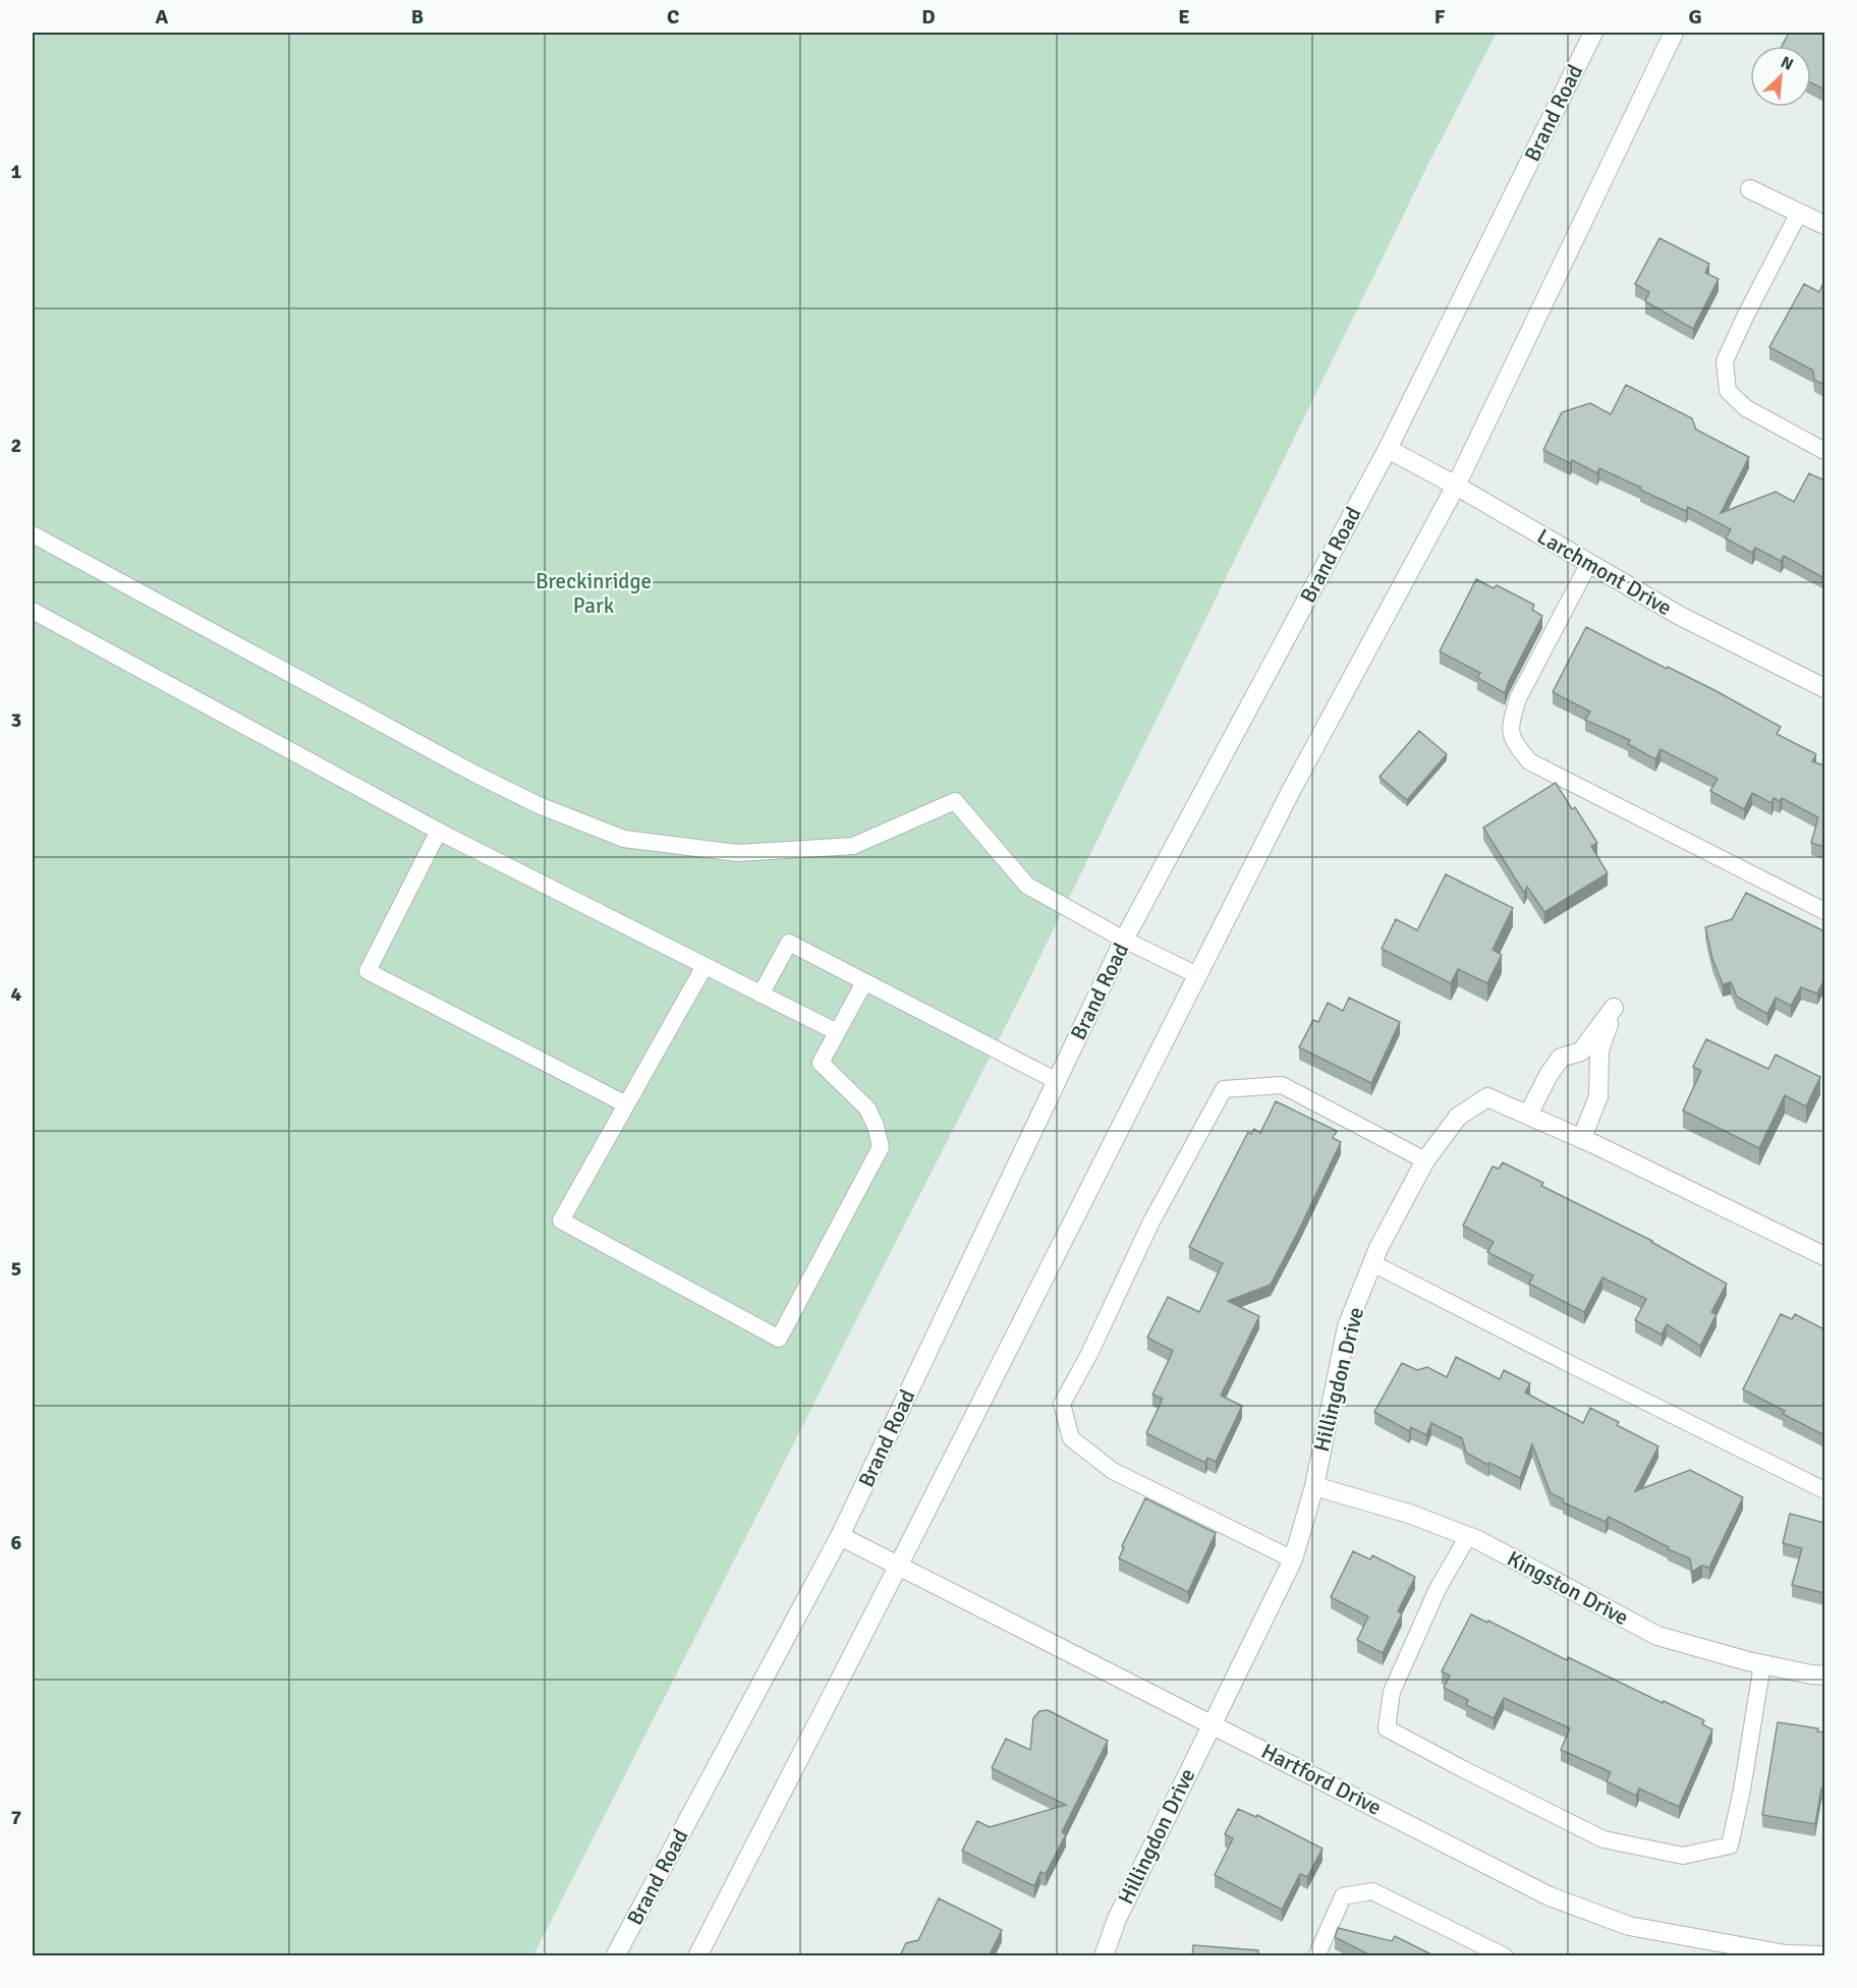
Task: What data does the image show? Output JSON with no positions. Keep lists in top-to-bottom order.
{
  "streets": {
    "main road": [
      "Brand Road",
      "Larchmont Drive",
      "Hillingdon Drive",
      "Kingston Drive",
      "Hartford Drive"
    ]
  },
  "crossings": [
    ["Brand Road", "Larchmont Drive"],
    ["Brand Road", "Hartford Drive"],
    ["Hillingdon Drive", "Kingston Drive"],
    ["Hillingdon Drive", "Hartford Drive"]
  ],
  "parks": ["Breckinridge Park"],
  "north": "top right",
  "grid": {
    "columns": [
      "A",
      "B",
      "C",
      "D",
      "E",
      "F",
      "G"
    ],
    "rows": [
      "1",
      "2",
      "3",
      "4",
      "5",
      "6",
      "7"
    ]
  }
}
